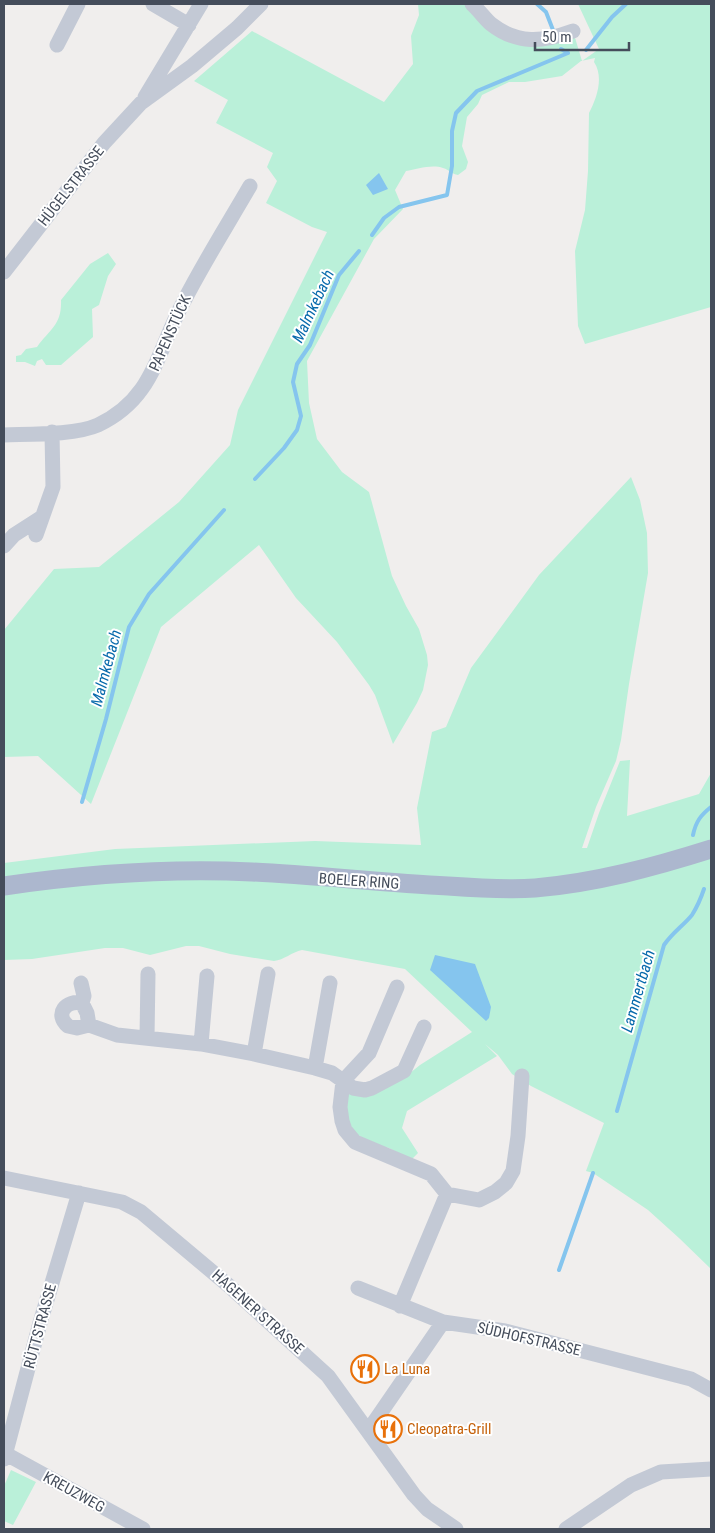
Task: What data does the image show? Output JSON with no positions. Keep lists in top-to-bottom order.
{
  "streets": {
    "main road": ["BOELER RING"],
    "street": [
      "HÜGELSTRASSE",
      "PAPENSTÜCK",
      "HAGENER STRASSE",
      "RÜTTSTRASSE",
      "SÜDHOFSTRASSE",
      "KREUZWEG"
    ]
  },
  "crossings": [
    ["HAGENER STRASSE", "RÜTTSTRASSE"],
    ["RÜTTSTRASSE", "KREUZWEG"]
  ],
  "water": ["Malmkebach", "Lammertbach"],
  "places": {
    "restaurant": ["La Luna", "Cleopatra-Grill"]
  },
  "scale_bar": "50 m"
}
